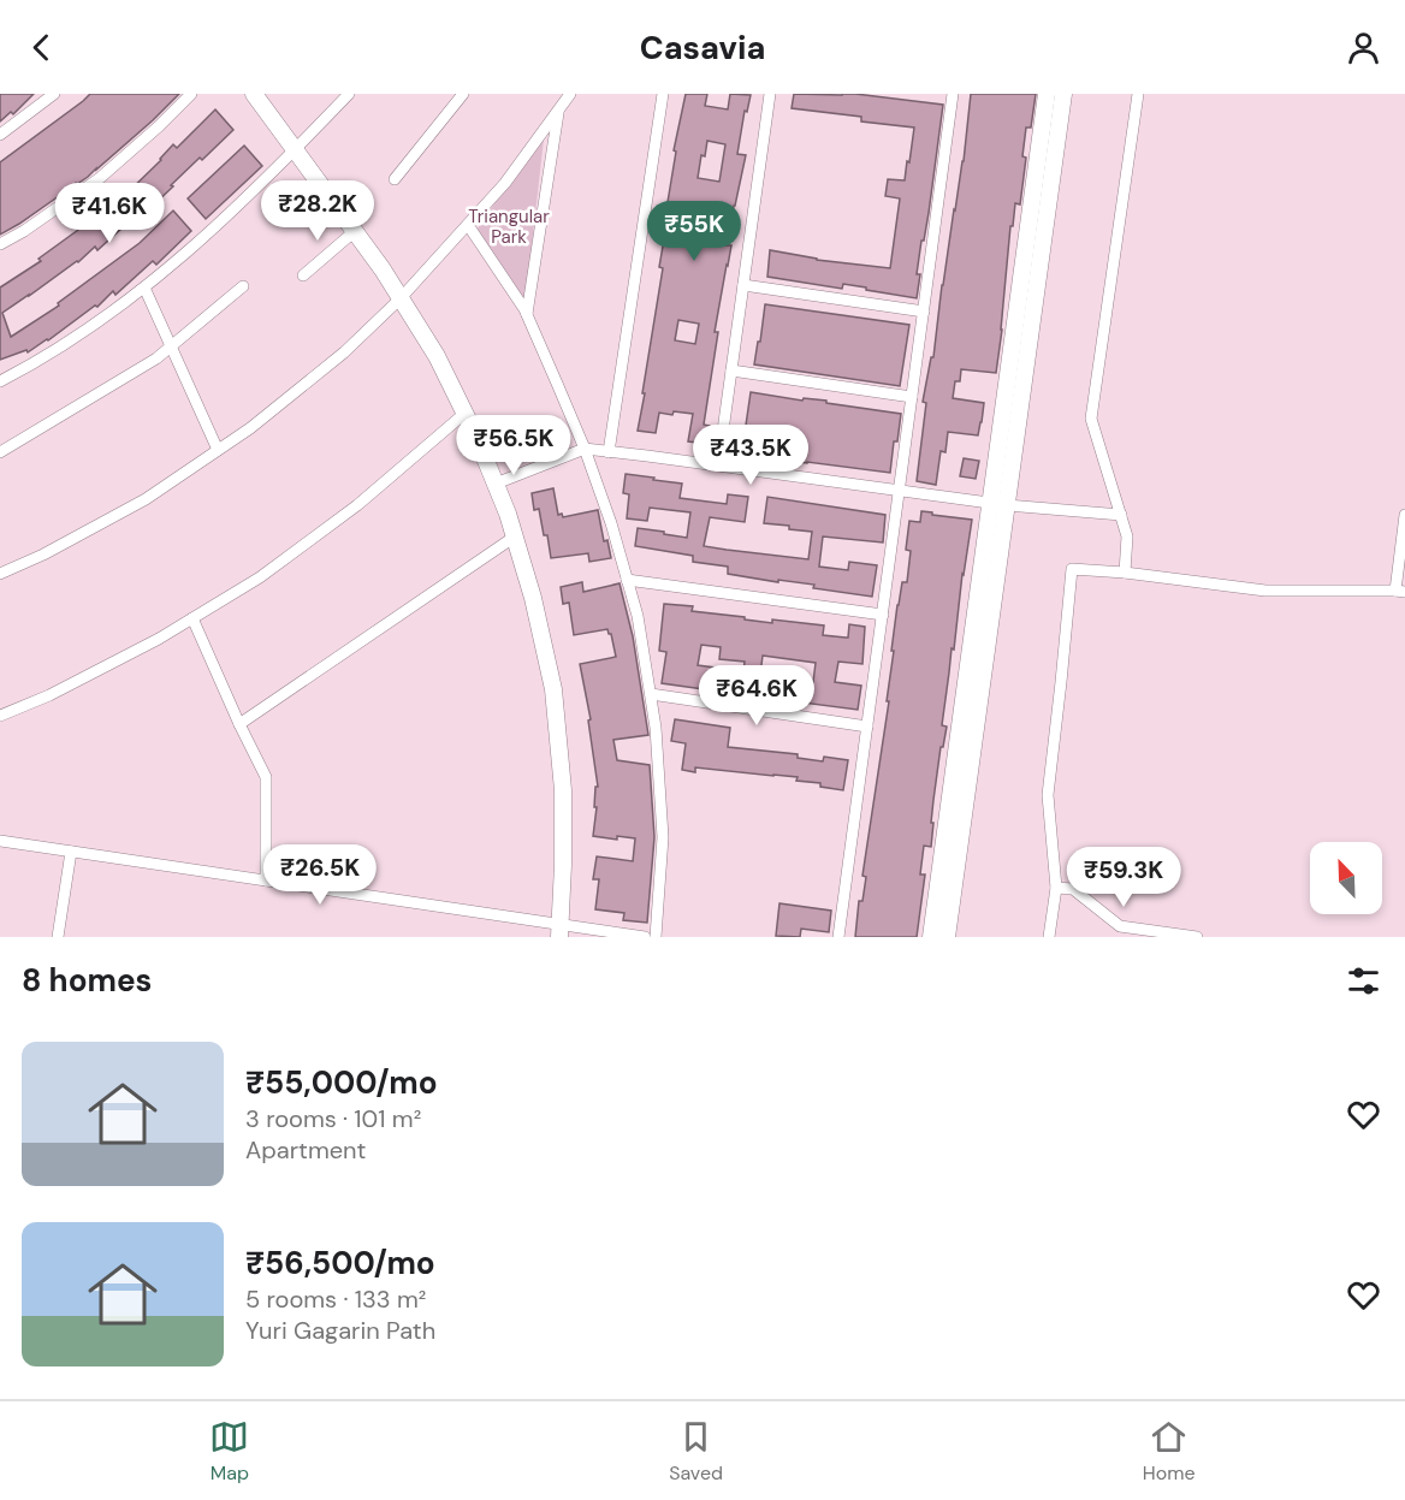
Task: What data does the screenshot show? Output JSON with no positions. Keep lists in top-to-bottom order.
{
  "parks": ["Triangular Park"],
  "north": "top left",
  "page": {
    "header": "Casavia",
    "price": [
      "₹28.2K",
      "₹41.6K",
      "₹55K",
      "₹56.5K",
      "₹43.5K",
      "₹64.6K",
      "₹26.5K",
      "₹59.3K"
    ],
    "heading": "8 homes",
    "list": [
      {
        "name": "₹55,000/mo",
        "note": "3 rooms · 101 m² · Apartment"
      },
      {
        "name": "₹56,500/mo",
        "note": "5 rooms · 133 m² · Yuri Gagarin Path"
      }
    ],
    "tabs": ["Map", "Saved", "Home"]
  }
}
